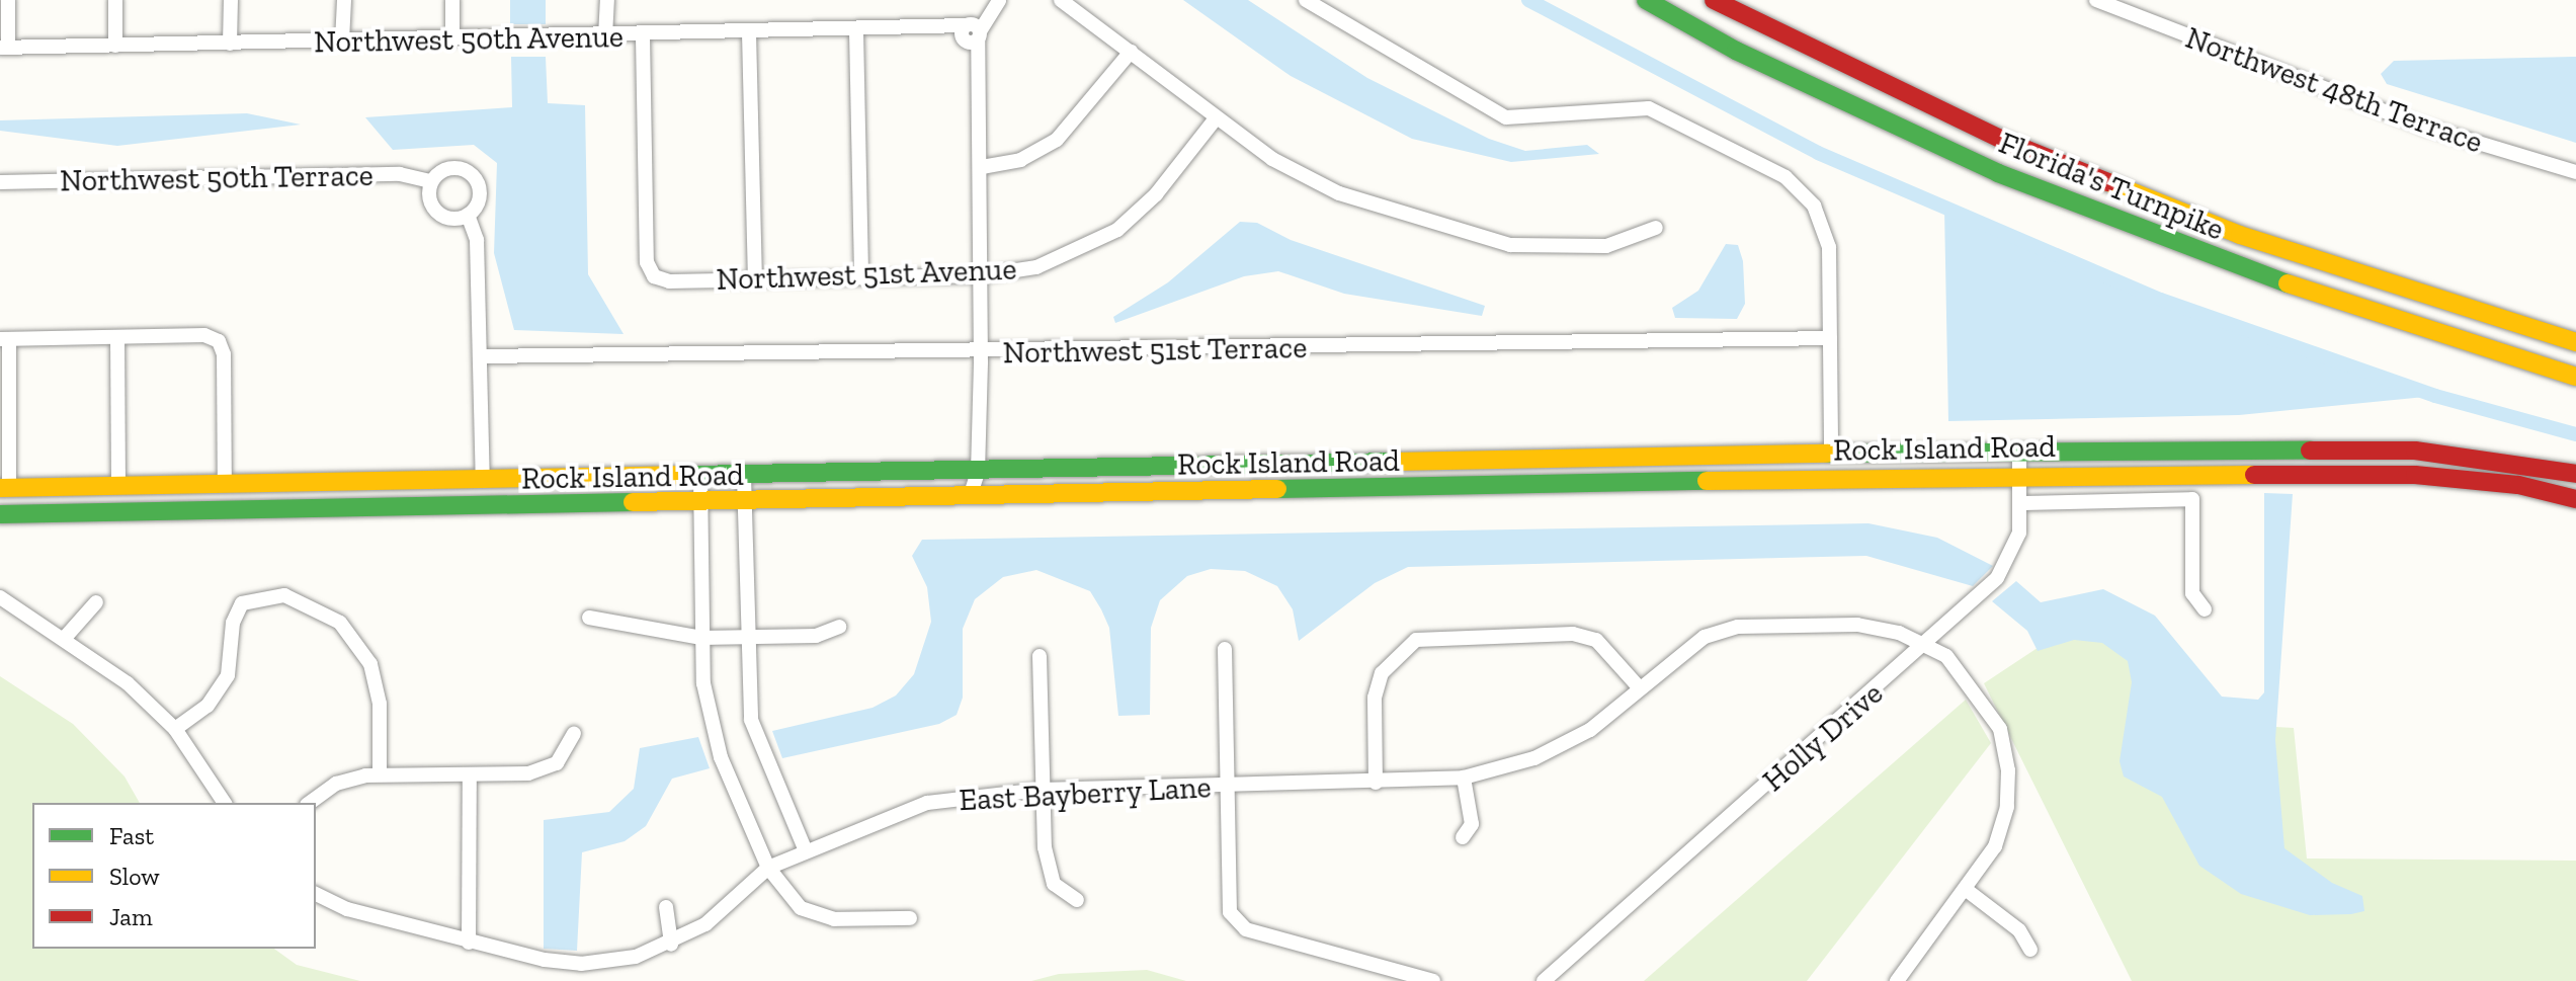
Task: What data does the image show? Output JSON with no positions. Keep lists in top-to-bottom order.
{
  "streets": {
    "main road": ["Florida's Turnpike", "Rock Island Road"],
    "street": [
      "Northwest 50th Avenue",
      "Northwest 48th Terrace",
      "Northwest 50th Terrace",
      "Northwest 51st Avenue",
      "Northwest 51st Terrace",
      "Holly Drive",
      "East Bayberry Lane"
    ]
  },
  "crossings": [
    ["Northwest 50th Avenue", "Northwest 51st Avenue"],
    ["Rock Island Road", "Holly Drive"],
    ["Holly Drive", "East Bayberry Lane"]
  ],
  "legend": ["Fast", "Slow", "Jam"]
}
